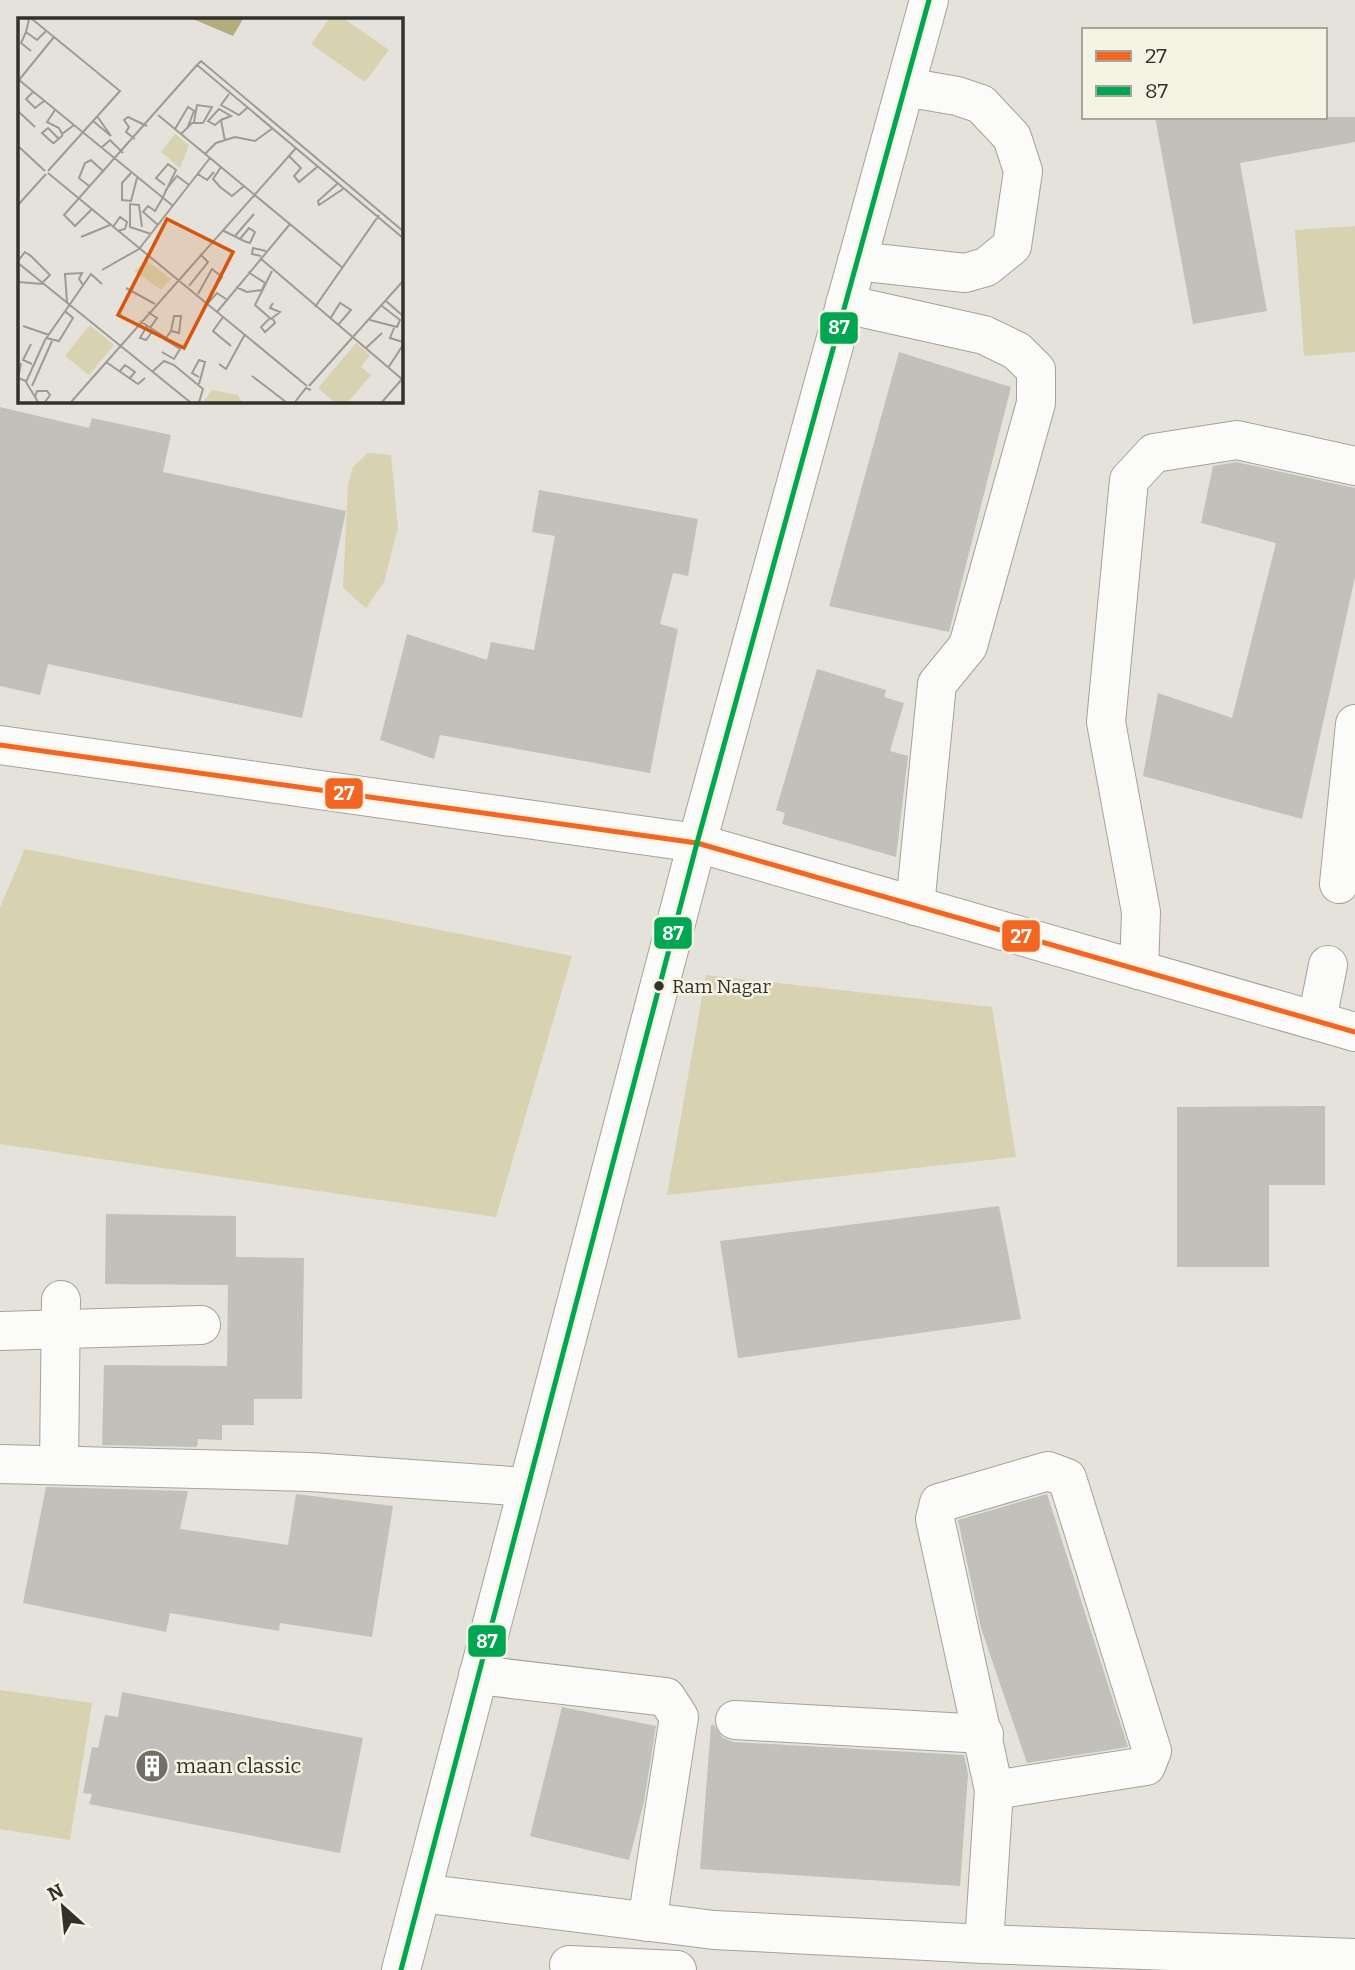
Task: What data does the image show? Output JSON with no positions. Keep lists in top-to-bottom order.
{
  "places": {
    "other": ["Ram Nagar"],
    "building": ["maan classic"]
  },
  "lines": ["transit line 87", "transit line 27"],
  "legend": ["27", "87"],
  "north": "top left"
}
